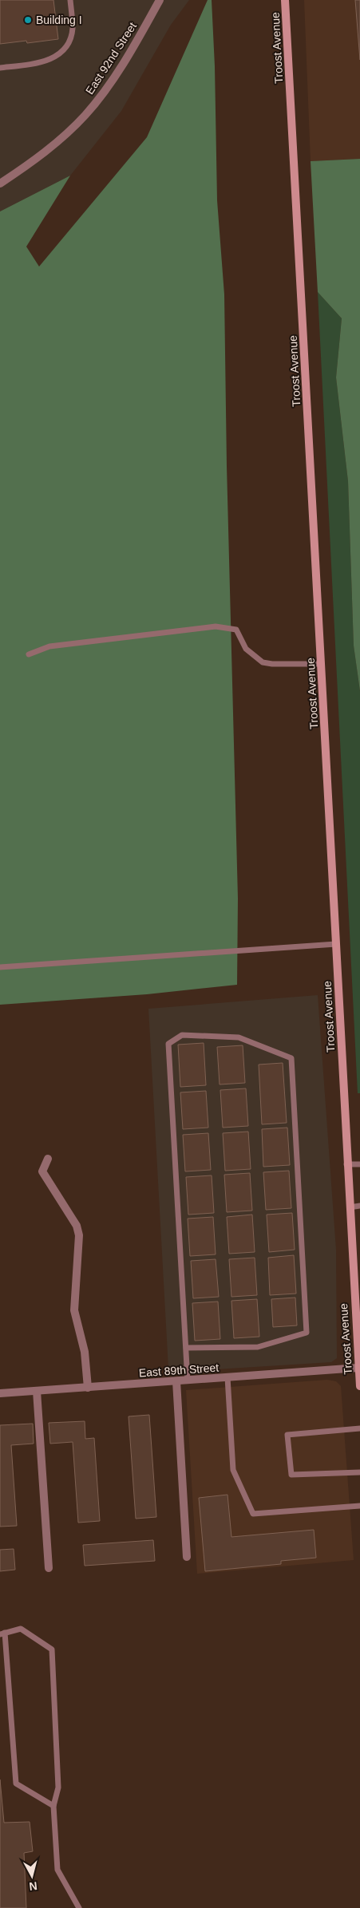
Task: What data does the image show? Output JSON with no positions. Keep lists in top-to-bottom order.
{
  "streets": {
    "main road": ["Troost Avenue"],
    "street": ["East 92nd Street", "East 89th Street"]
  },
  "crossings": [
    ["Troost Avenue", "East 89th Street"]
  ],
  "places": ["Building I"],
  "north": "bottom"
}
